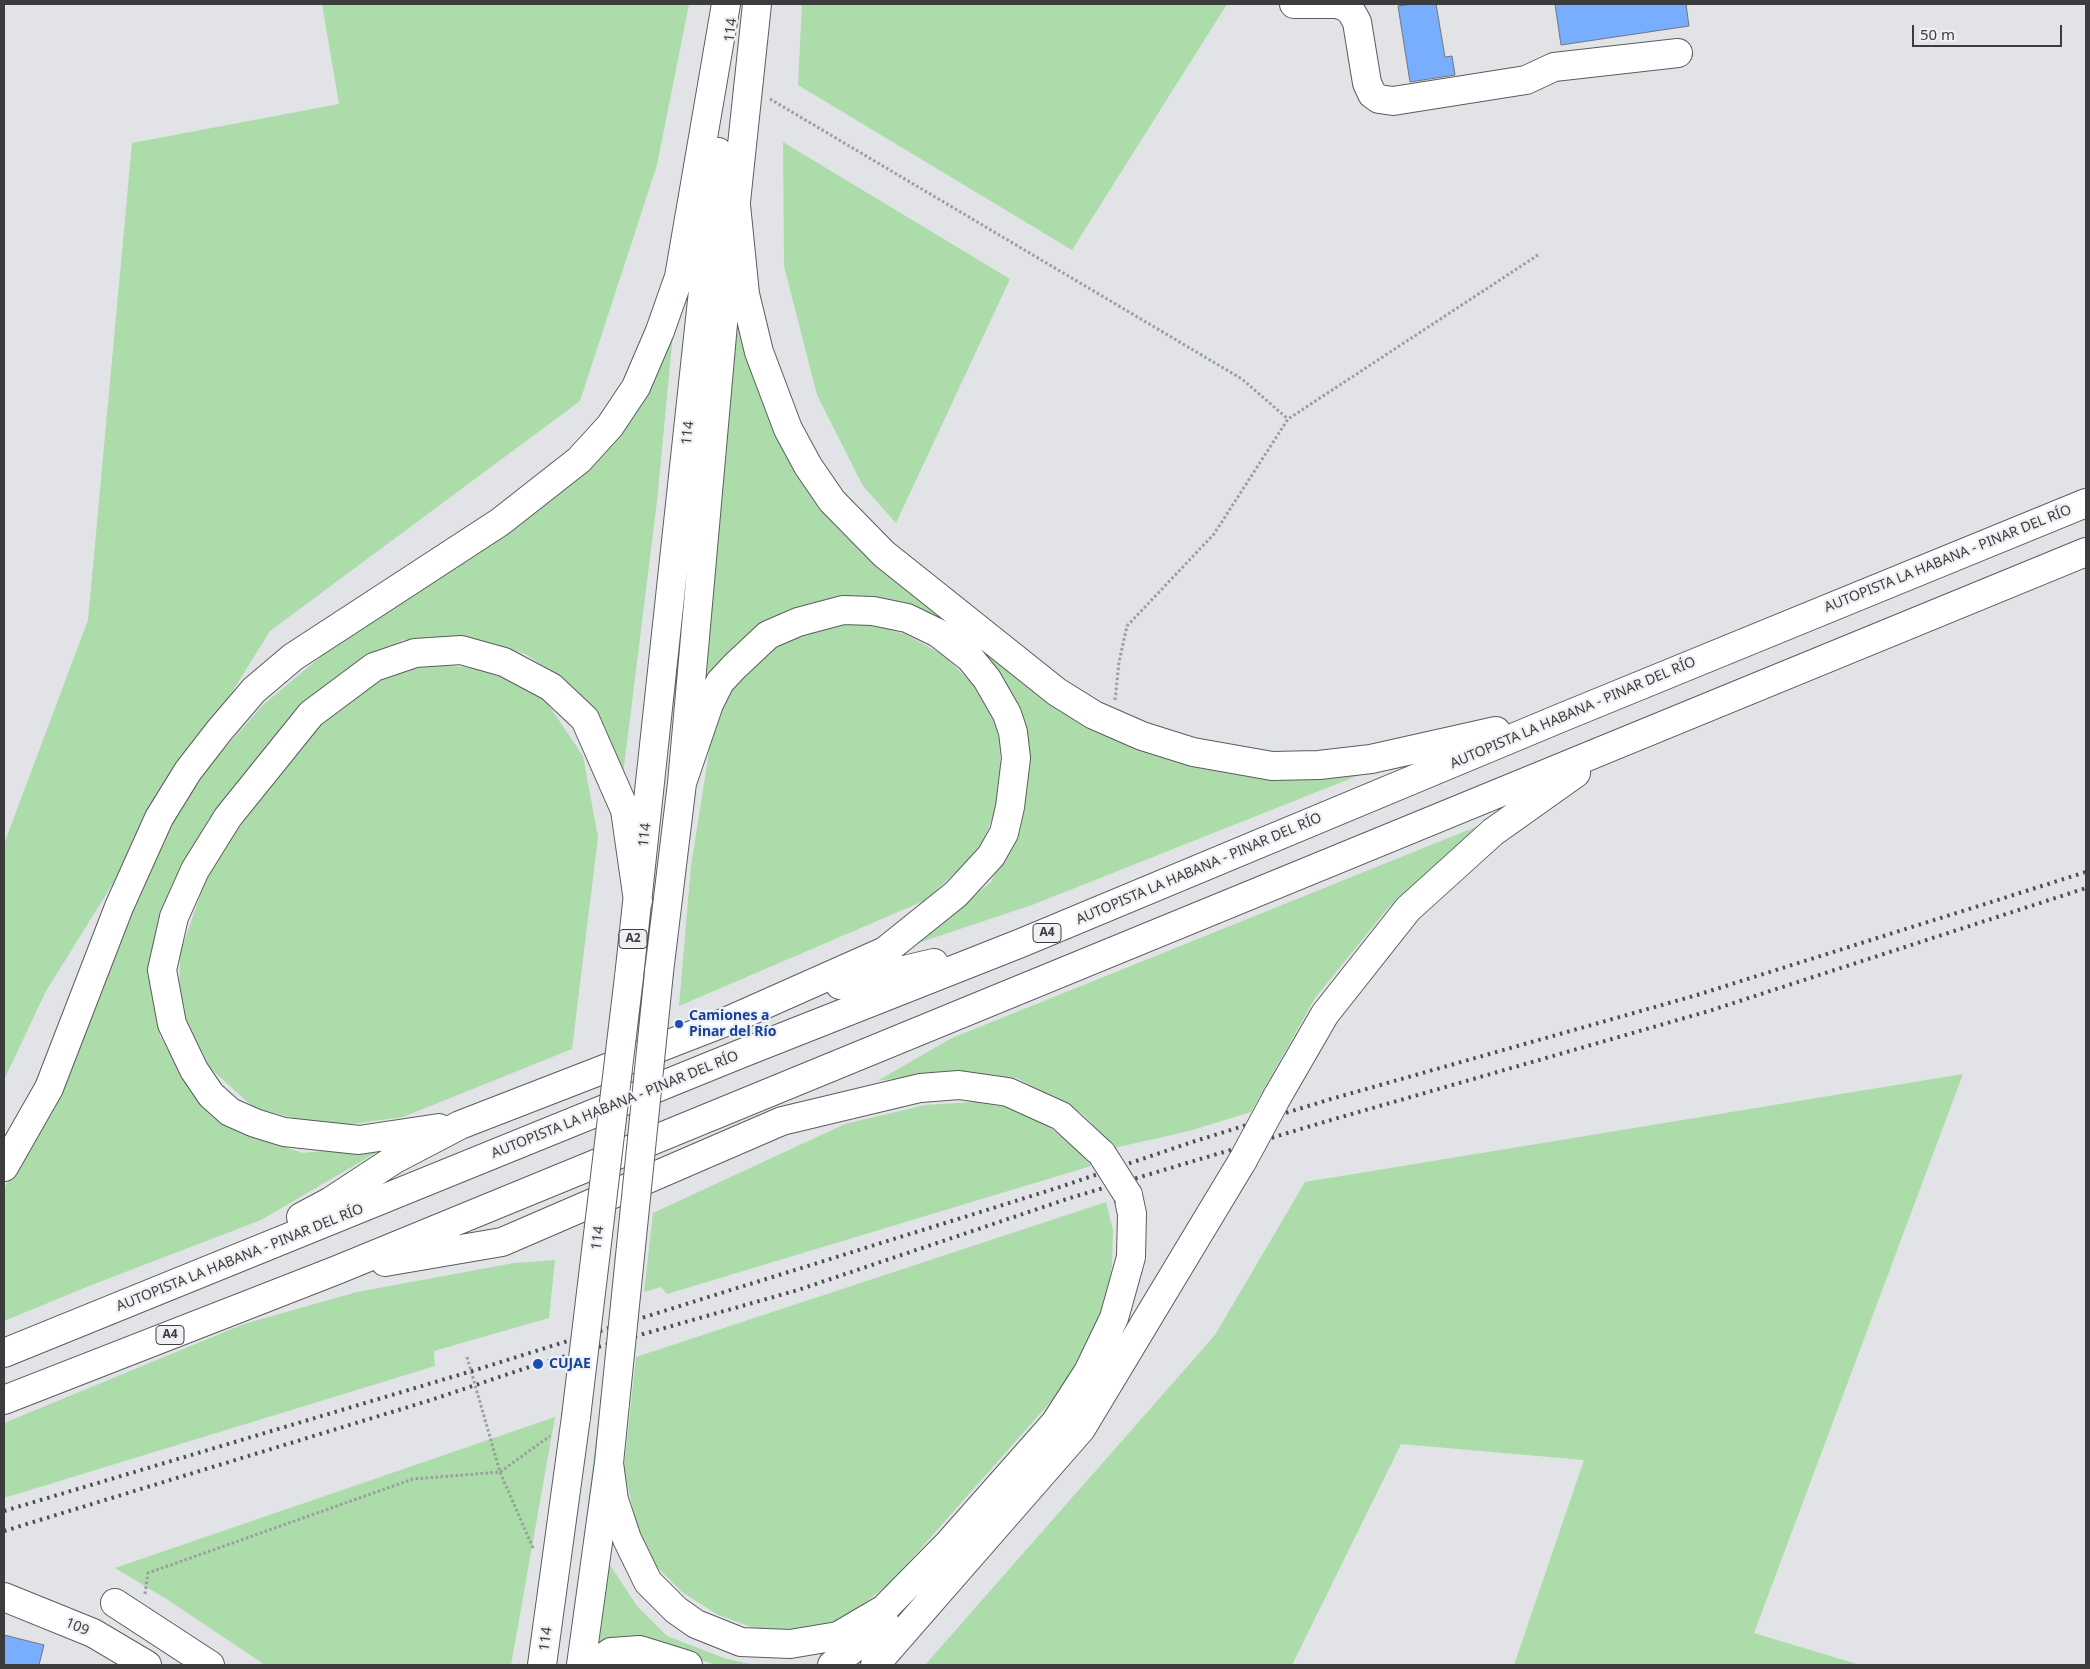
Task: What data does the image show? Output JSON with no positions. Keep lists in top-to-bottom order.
{
  "streets": {
    "main road": [
      "114",
      "AUTOPISTA LA HABANA - PINAR DEL RÍO",
      "A4",
      "A2",
      "109"
    ]
  },
  "places": ["Camiones a Pinar del Río", "CUJAE"],
  "scale_bar": "50 m"
}
